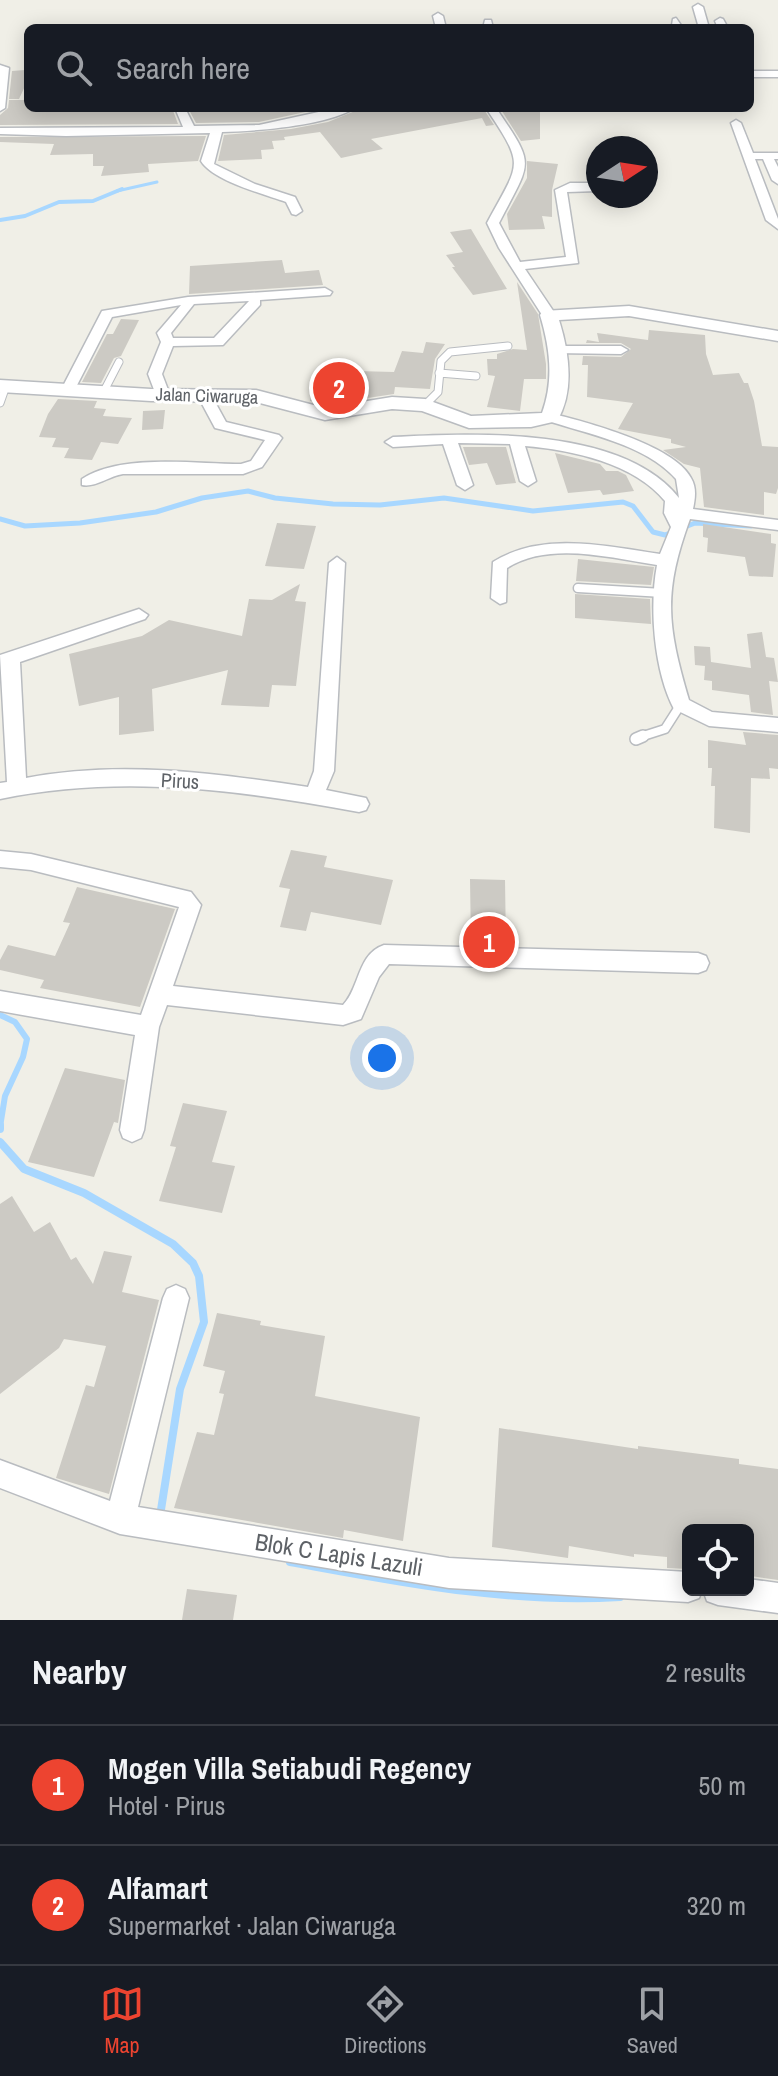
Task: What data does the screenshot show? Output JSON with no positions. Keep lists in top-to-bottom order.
{
  "streets": {
    "street": ["Jalan Ciwaruga", "Pirus", "Blok C Lapis Lazuli"]
  },
  "north": "right",
  "page": {
    "search": "Search here",
    "pins": ["2", "1"],
    "heading": ["Nearby", "2 results"],
    "list": [
      {
        "mark": "1",
        "name": "Mogen Villa Setiabudi Regency",
        "note": "Hotel · Pirus",
        "value": "50 m"
      },
      {
        "mark": "2",
        "name": "Alfamart",
        "note": "Supermarket · Jalan Ciwaruga",
        "value": "320 m"
      }
    ],
    "nav": ["Map", "Directions", "Saved"]
  }
}
